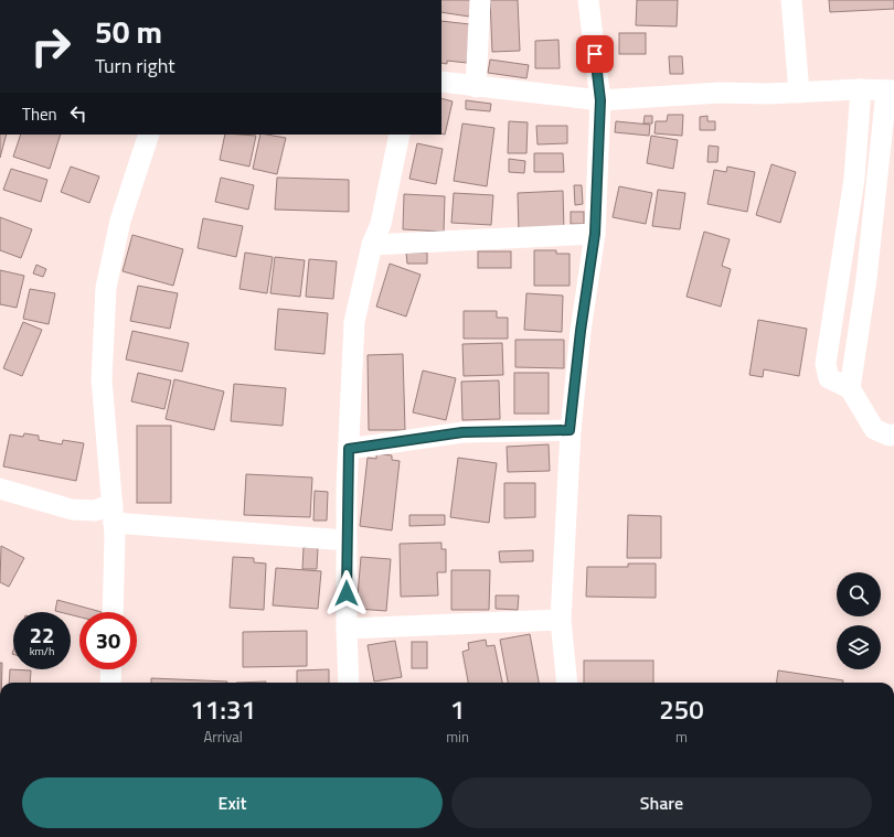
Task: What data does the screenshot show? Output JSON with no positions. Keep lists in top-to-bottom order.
{
  "page": {
    "turn": ["50 m", "Turn right"],
    "then": "Then",
    "speed": "22 km/h",
    "limit": "30",
    "eta": [
      "11:31",
      "Arrival",
      "1",
      "min",
      "250",
      "m"
    ],
    "buttons": ["Exit", "Share"]
  }
}
